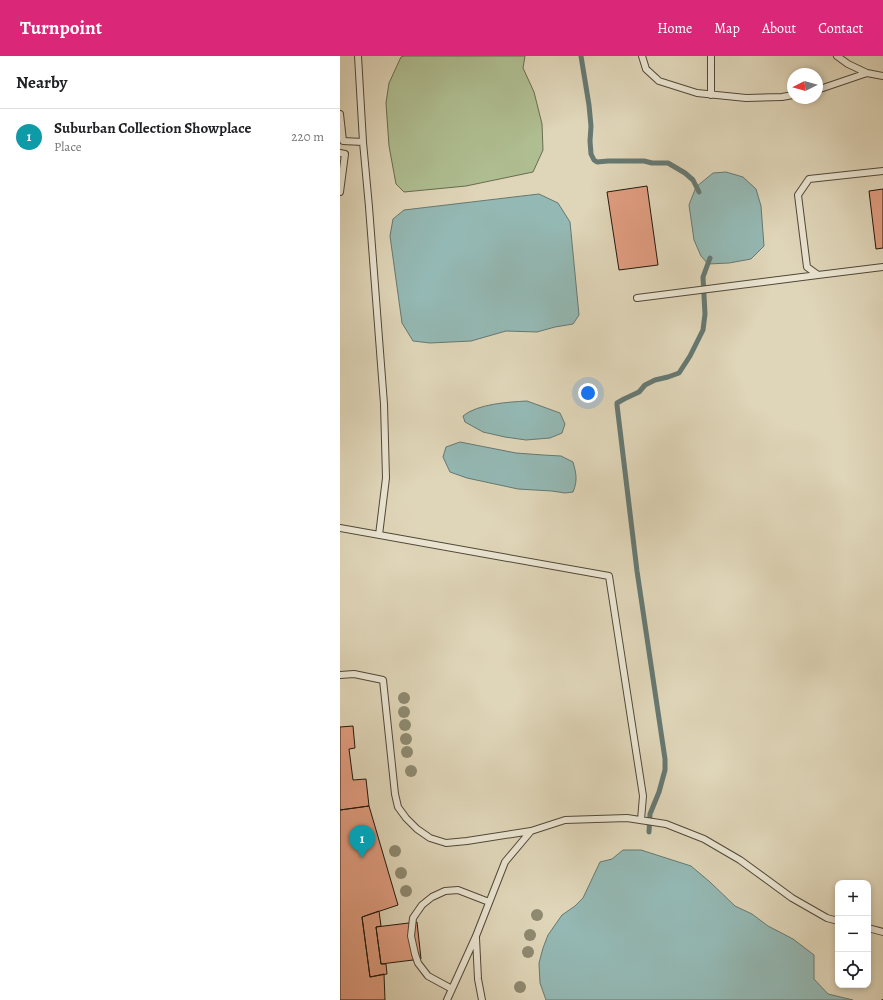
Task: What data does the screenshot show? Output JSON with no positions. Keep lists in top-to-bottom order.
{
  "north": "left",
  "page": {
    "header": "Turnpoint",
    "nav": [
      "Home",
      "Map",
      "About",
      "Contact"
    ],
    "heading": "Nearby",
    "list": [
      {
        "mark": "1",
        "name": "Suburban Collection Showplace",
        "note": "Place",
        "value": "220 m"
      }
    ],
    "pins": "1",
    "map_buttons": ["+", "−"]
  }
}
